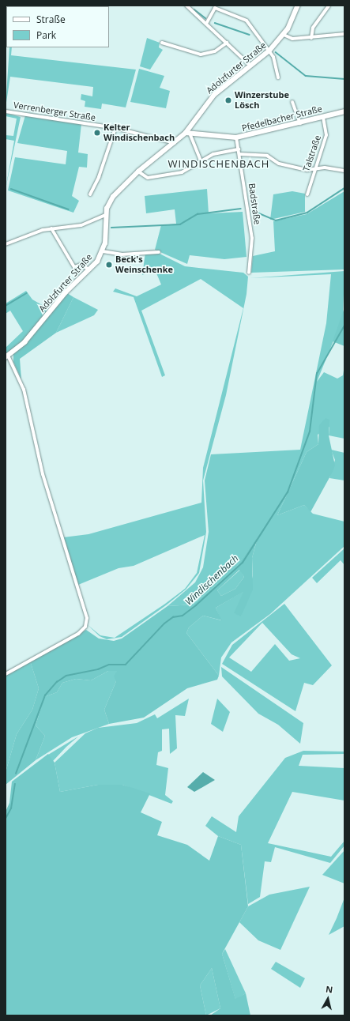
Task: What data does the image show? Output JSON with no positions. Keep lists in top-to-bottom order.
{
  "streets": {
    "main road": ["Adolzfurter Straße", "Pfedelbacher Straße"],
    "street": ["Verrenberger Straße", "Talstraße", "Badstraße"]
  },
  "crossings": [
    ["Adolzfurter Straße", "Verrenberger Straße"],
    ["Adolzfurter Straße", "Pfedelbacher Straße"],
    ["Pfedelbacher Straße", "Talstraße"],
    ["Pfedelbacher Straße", "Badstraße"]
  ],
  "districts": ["WINDISCHENBACH"],
  "water": ["Windischenbach"],
  "places": ["Winzerstube Lösch", "Kelter Windischenbach", "Beck's Weinschenke"],
  "legend": ["Straße", "Park"],
  "north": "top"
}
